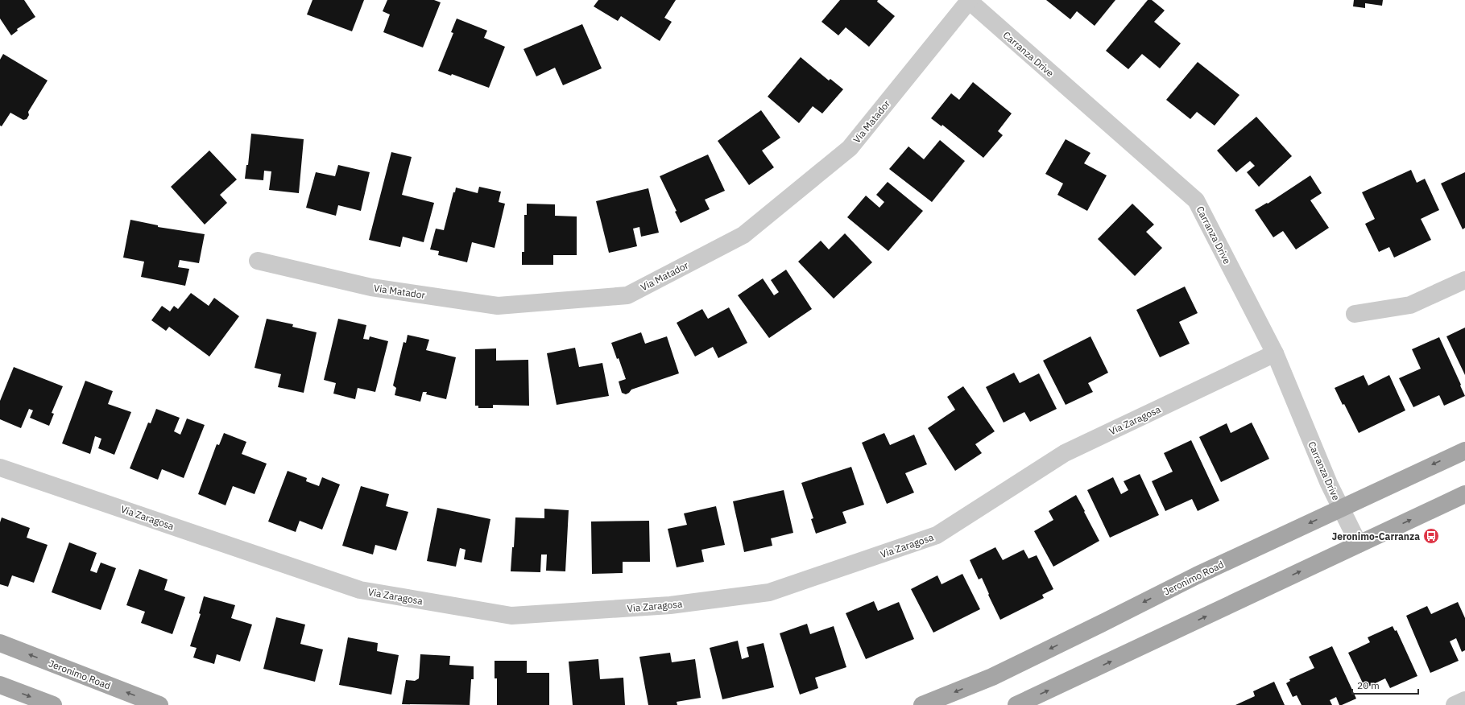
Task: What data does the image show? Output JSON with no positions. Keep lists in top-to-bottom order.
{
  "streets": {
    "main road": ["Jeronimo Road"],
    "street": ["Carranza Drive", "Via Matador", "Via Zaragosa"]
  },
  "crossings": [
    ["Carranza Drive", "Via Matador"],
    ["Carranza Drive", "Via Zaragosa"],
    ["Carranza Drive", "Jeronimo Road"]
  ],
  "places": {
    "bus stop": ["Jeronimo-Carranza"]
  },
  "scale_bar": "20 m"
}
